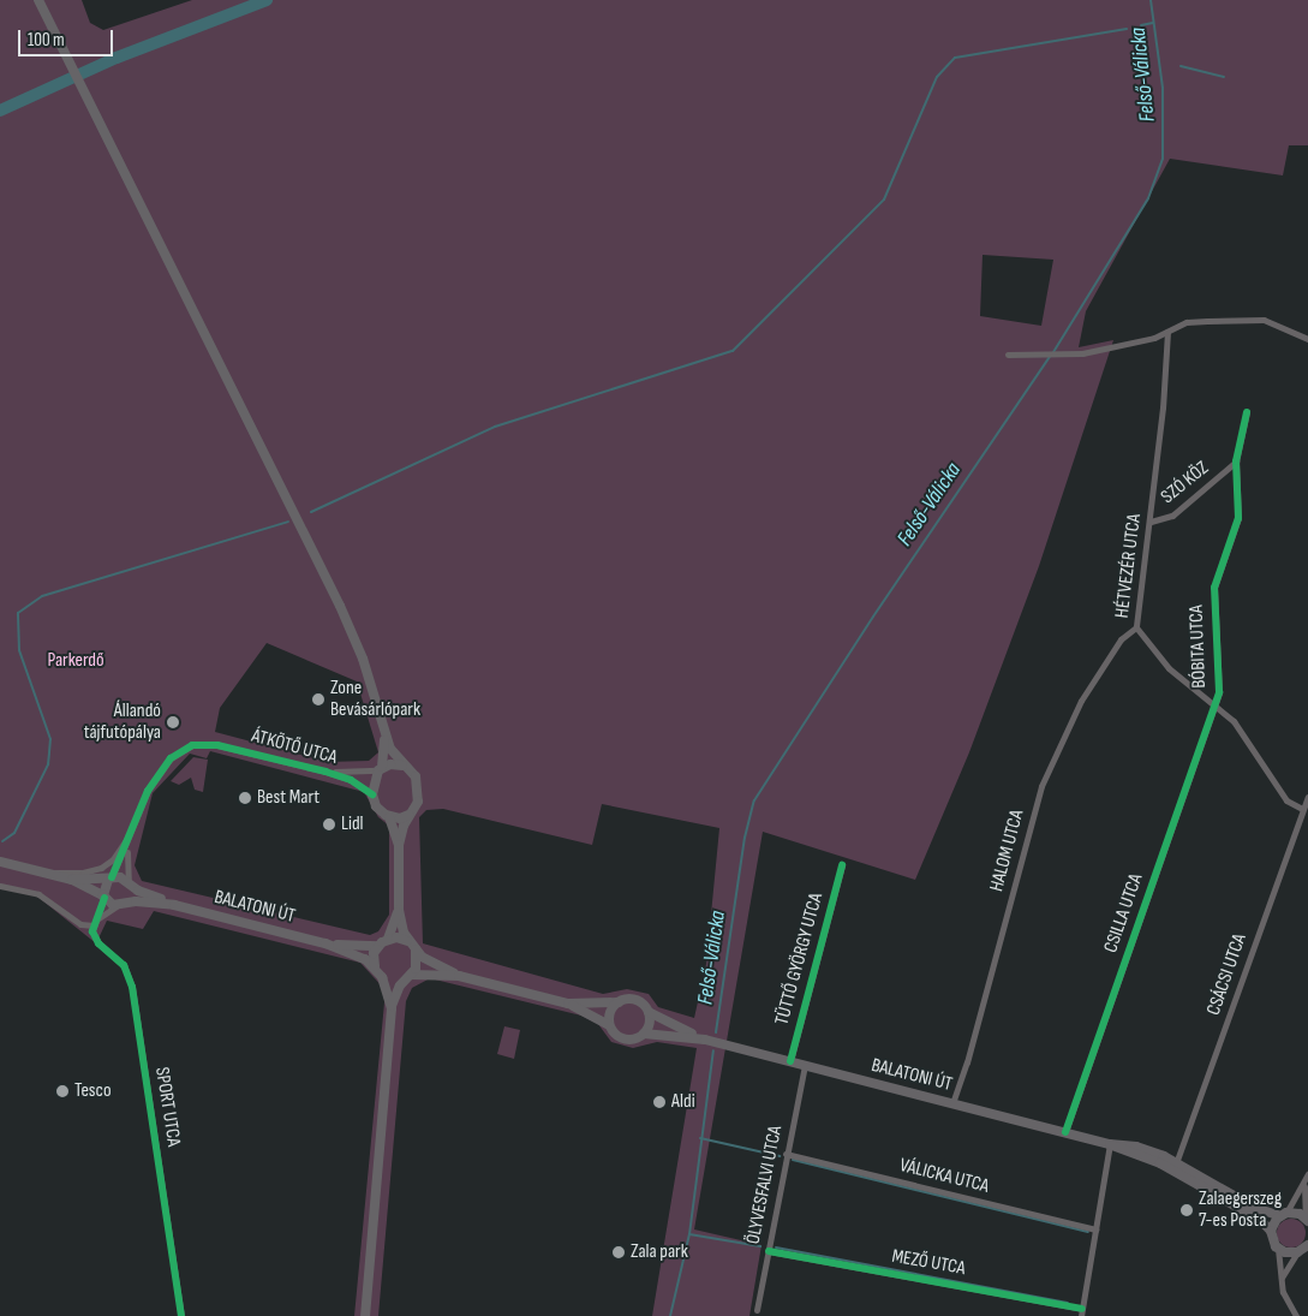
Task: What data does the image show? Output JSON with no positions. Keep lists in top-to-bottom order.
{
  "streets": {
    "main road": ["BALATONI ÚT"],
    "street": [
      "SZÓ KÖZ",
      "HÉTVEZÉR UTCA",
      "BÓBITA UTCA",
      "ÁTKÖTŐ UTCA",
      "HALOM UTCA",
      "CSILLA UTCA",
      "TÜTTŐ GYÖRGY UTCA",
      "CSÁCSI UTCA",
      "SPORT UTCA",
      "VÁLICKA UTCA",
      "ÖLYVESFALVI UTCA",
      "MEZŐ UTCA"
    ]
  },
  "crossings": [
    ["SZÓ KÖZ", "HÉTVEZÉR UTCA"],
    ["SZÓ KÖZ", "BÓBITA UTCA"],
    ["HÉTVEZÉR UTCA", "BÓBITA UTCA"],
    ["HÉTVEZÉR UTCA", "HALOM UTCA"],
    ["HÉTVEZÉR UTCA", "CSILLA UTCA"],
    ["HÉTVEZÉR UTCA", "CSÁCSI UTCA"],
    ["BÓBITA UTCA", "CSILLA UTCA"],
    ["HALOM UTCA", "BALATONI ÚT"],
    ["BALATONI ÚT", "CSILLA UTCA"],
    ["BALATONI ÚT", "TÜTTŐ GYÖRGY UTCA"],
    ["BALATONI ÚT", "CSÁCSI UTCA"],
    ["BALATONI ÚT", "ÖLYVESFALVI UTCA"],
    ["BALATONI ÚT", "MEZŐ UTCA"],
    ["VÁLICKA UTCA", "ÖLYVESFALVI UTCA"],
    ["VÁLICKA UTCA", "MEZŐ UTCA"],
    ["ÖLYVESFALVI UTCA", "MEZŐ UTCA"]
  ],
  "water": ["Felső-Válicka"],
  "parks": ["Parkerdő"],
  "places": [
    "Zone Bevásárlópark",
    "Állandó tájfutópálya",
    "Best Mart",
    "Lidl",
    "Tesco",
    "Aldi",
    "Zalaegerszeg 7-es Posta",
    "Zala park"
  ],
  "scale_bar": "100 m"
}
